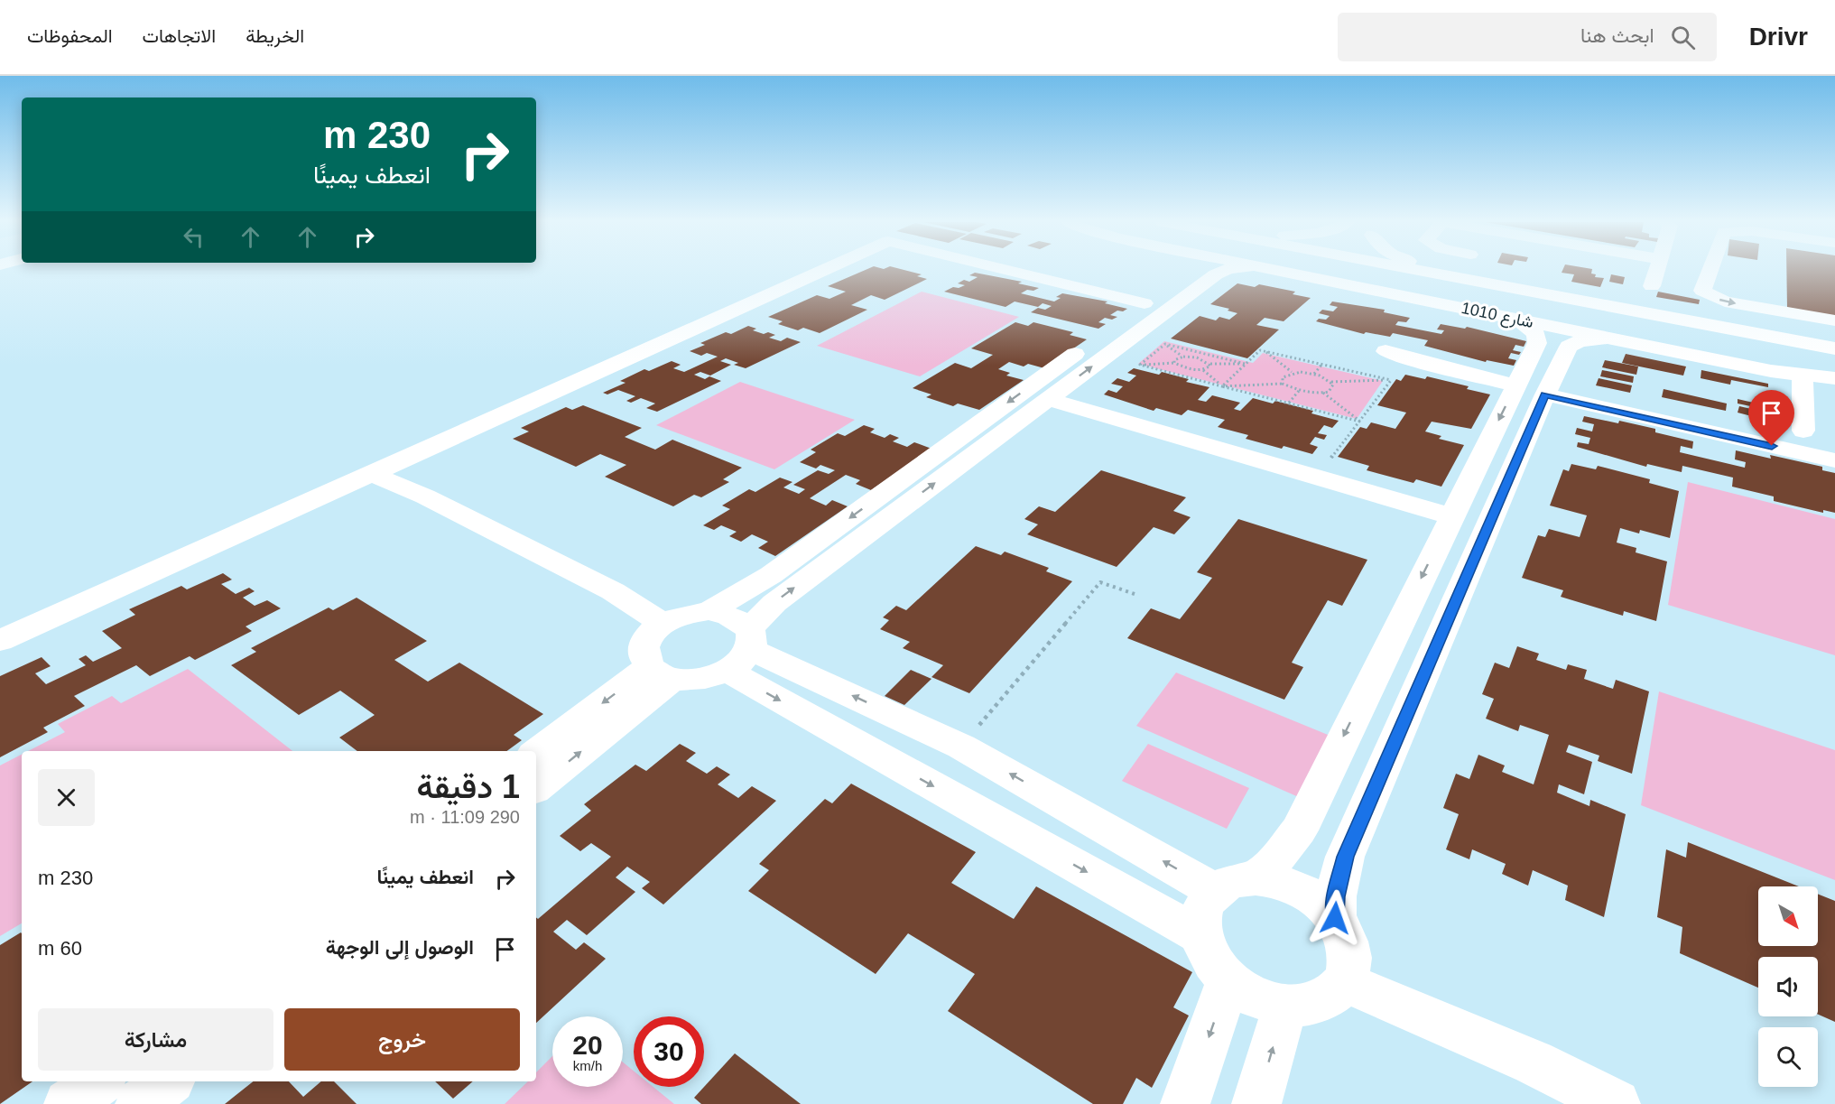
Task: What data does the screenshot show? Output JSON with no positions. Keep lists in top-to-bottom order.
{
  "streets": {
    "street": ["شارع 1010"]
  },
  "north": "bottom right",
  "page": {
    "header": "Drivr",
    "search": "ابحث هنا",
    "nav": ["الخريطة", "الاتجاهات", "المحفوظات"],
    "turn": ["230 m", "انعطف يمينًا"],
    "heading": ["1 دقيقة", "290 m · 11:09"],
    "list": [
      {
        "name": "انعطف يمينًا",
        "value": "230 m"
      },
      {
        "name": "الوصول إلى الوجهة",
        "value": "60 m"
      }
    ],
    "buttons": ["خروج", "مشاركة"],
    "speed": "20 km/h",
    "limit": "30"
  }
}
